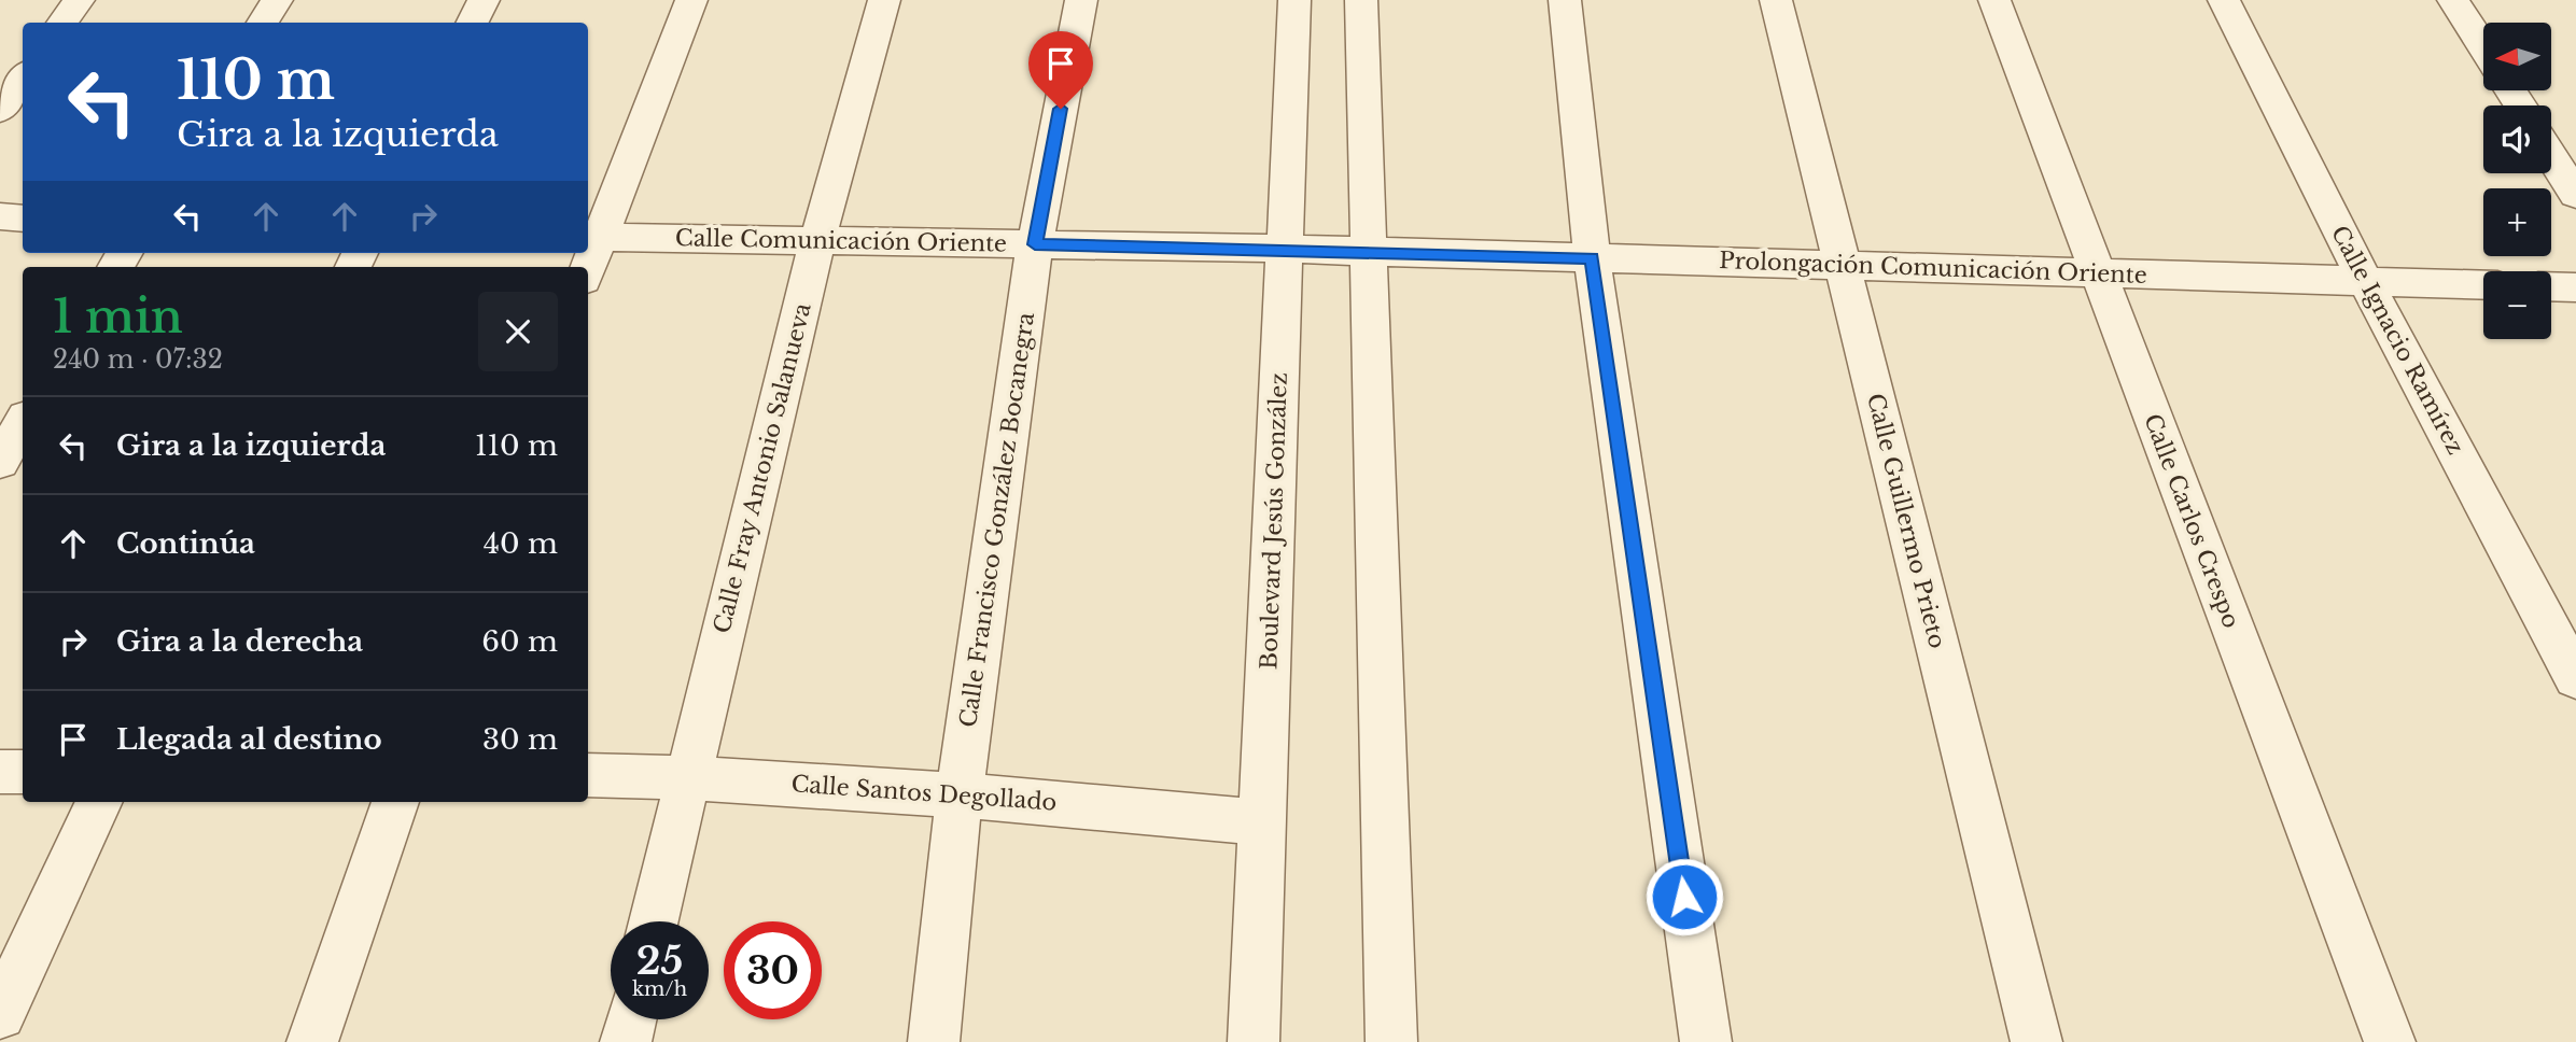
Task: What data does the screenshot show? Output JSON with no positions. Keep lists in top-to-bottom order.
{
  "streets": {
    "street": [
      "Calle Comunicación Oriente",
      "Prolongación Comunicación Oriente",
      "Calle Ignacio Ramírez",
      "Calle Fray Antonio Salanueva",
      "Calle Francisco González Bocanegra",
      "Boulevard Jesús González",
      "Calle Guillermo Prieto",
      "Calle Carlos Crespo",
      "Calle Santos Degollado"
    ]
  },
  "crossings": [
    ["Calle Comunicación Oriente", "Prolongación Comunicación Oriente"],
    ["Calle Comunicación Oriente", "Calle Fray Antonio Salanueva"],
    ["Calle Comunicación Oriente", "Calle Francisco González Bocanegra"],
    ["Calle Comunicación Oriente", "Boulevard Jesús González"],
    ["Prolongación Comunicación Oriente", "Calle Ignacio Ramírez"],
    ["Prolongación Comunicación Oriente", "Calle Guillermo Prieto"],
    ["Prolongación Comunicación Oriente", "Calle Carlos Crespo"],
    ["Calle Fray Antonio Salanueva", "Calle Santos Degollado"],
    ["Calle Francisco González Bocanegra", "Calle Santos Degollado"],
    ["Boulevard Jesús González", "Calle Santos Degollado"]
  ],
  "north": "left",
  "page": {
    "map_buttons": ["+", "−"],
    "turn": ["110 m", "Gira a la izquierda"],
    "heading": ["1 min", "240 m · 07:32"],
    "list": [
      {
        "name": "Gira a la izquierda",
        "value": "110 m"
      },
      {
        "name": "Continúa",
        "value": "40 m"
      },
      {
        "name": "Gira a la derecha",
        "value": "60 m"
      },
      {
        "name": "Llegada al destino",
        "value": "30 m"
      }
    ],
    "speed": "25 km/h",
    "limit": "30"
  }
}
